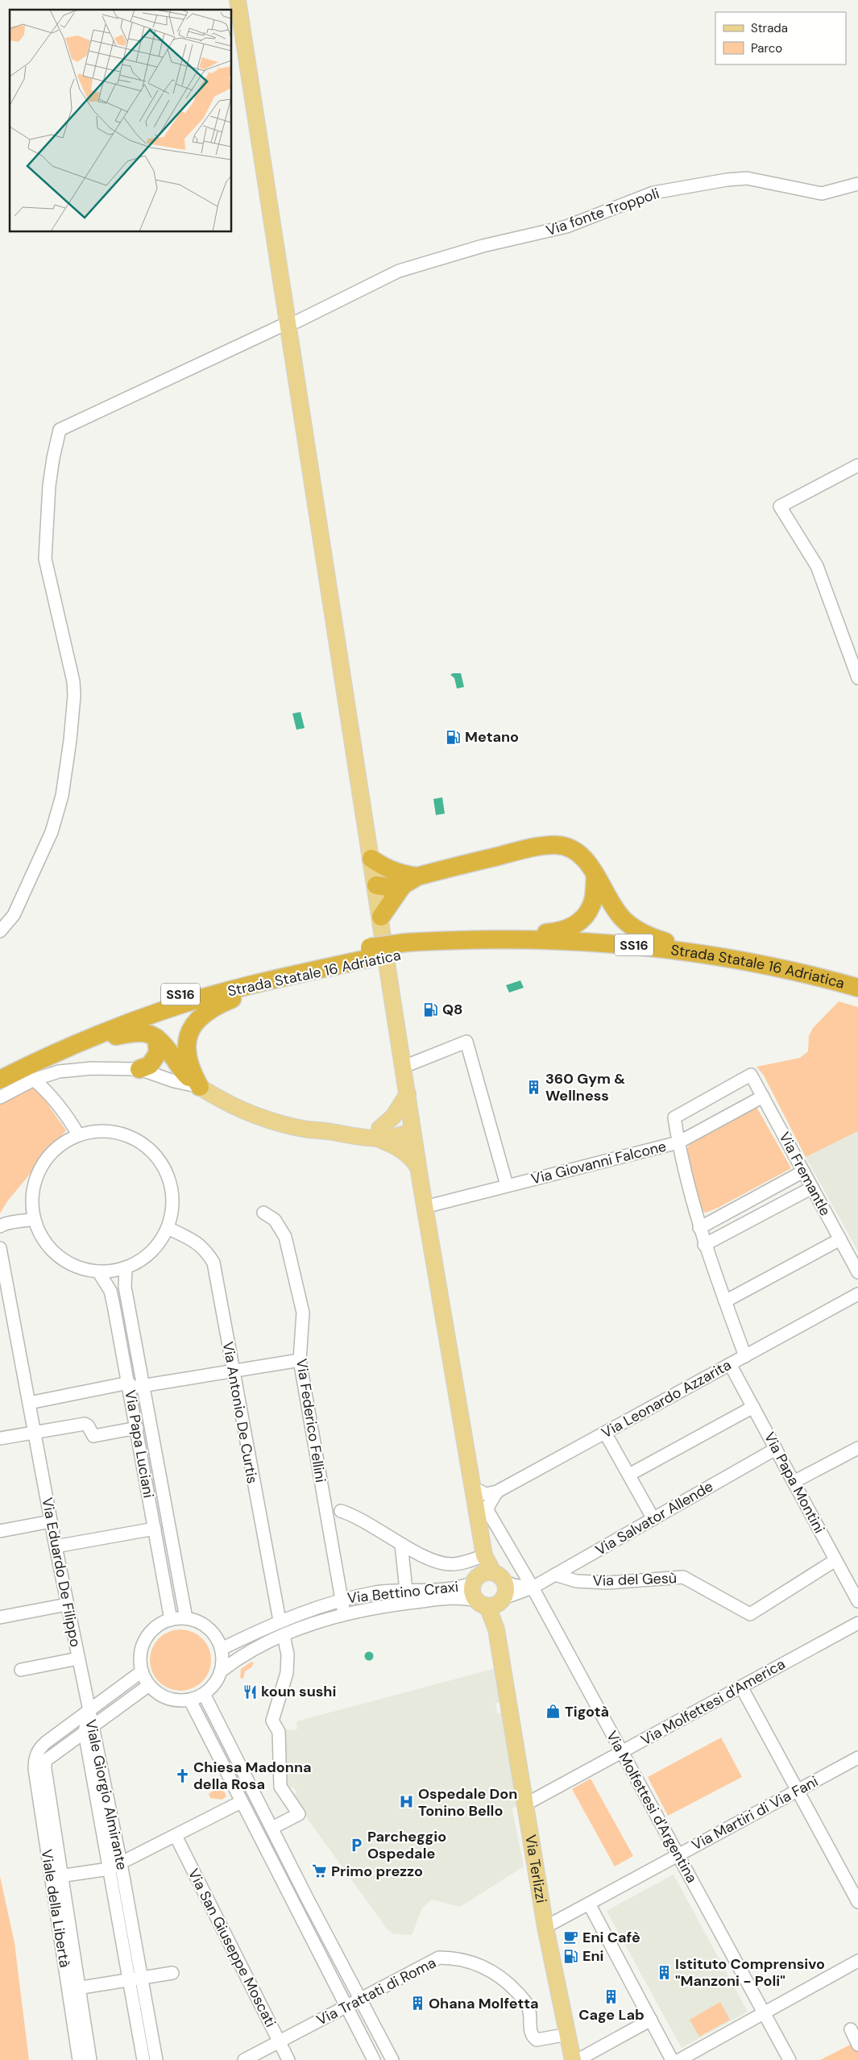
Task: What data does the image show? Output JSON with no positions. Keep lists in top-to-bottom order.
{
  "streets": {
    "highway": ["SS16", "Strada Statale 16 Adriatica"],
    "main road": ["Via Terlizzi"],
    "street": [
      "Via fonte Troppoli",
      "Via Giovanni Falcone",
      "Via Fremantle",
      "Via Leonardo Azzarita",
      "Via Antonio De Curtis",
      "Via Federico Fellini",
      "Via Papa Luciani",
      "Via Papa Montini",
      "Via Salvator Allende",
      "Via Eduardo De Filippo",
      "Via del Gesù",
      "Via Bettino Craxi",
      "Via Molfettesi d'America",
      "Viale Giorgio Almirante",
      "Via Molfettesi d'Argentina",
      "Via Martiri di Via Fani",
      "Viale della Libertà",
      "Via San Giuseppe Moscati",
      "Via Trattati di Roma"
    ]
  },
  "crossings": [
    ["Via Giovanni Falcone", "Via Fremantle"],
    ["Via Leonardo Azzarita", "Via Papa Montini"],
    ["Via Leonardo Azzarita", "Via Molfettesi d'Argentina"],
    ["Via Antonio De Curtis", "Via Papa Luciani"],
    ["Via Antonio De Curtis", "Via Bettino Craxi"],
    ["Via Federico Fellini", "Via Bettino Craxi"],
    ["Via Papa Luciani", "Via Bettino Craxi"],
    ["Via Papa Montini", "Via Salvator Allende"],
    ["Via Papa Montini", "Via del Gesù"],
    ["Via Salvator Allende", "Via del Gesù"],
    ["Via Salvator Allende", "Via Molfettesi d'Argentina"],
    ["Via Salvator Allende", "Via Terlizzi"],
    ["Via Eduardo De Filippo", "Viale Giorgio Almirante"],
    ["Via Bettino Craxi", "Via Terlizzi"],
    ["Via Molfettesi d'America", "Via Molfettesi d'Argentina"],
    ["Via Molfettesi d'America", "Via Terlizzi"],
    ["Via Molfettesi d'Argentina", "Via Martiri di Via Fani"],
    ["Via Martiri di Via Fani", "Via Terlizzi"],
    ["Via Terlizzi", "Via Trattati di Roma"],
    ["Via San Giuseppe Moscati", "Via Trattati di Roma"]
  ],
  "places": {
    "fuel station": ["Metano", "Q8", "Eni"],
    "building": [
      "360 Gym & Wellness",
      "Istituto Comprensivo \"Manzoni - Poli\"",
      "Cage Lab",
      "Ohana Molfetta"
    ],
    "restaurant": ["koun sushi"],
    "shop": ["Tigotà"],
    "church": ["Chiesa Madonna della Rosa"],
    "hospital": ["Ospedale Don Tonino Bello"],
    "parking": ["Parcheggio Ospedale"],
    "supermarket": ["Primo prezzo"],
    "cafe": ["Eni Cafè"]
  },
  "legend": ["Strada", "Parco"]
}
